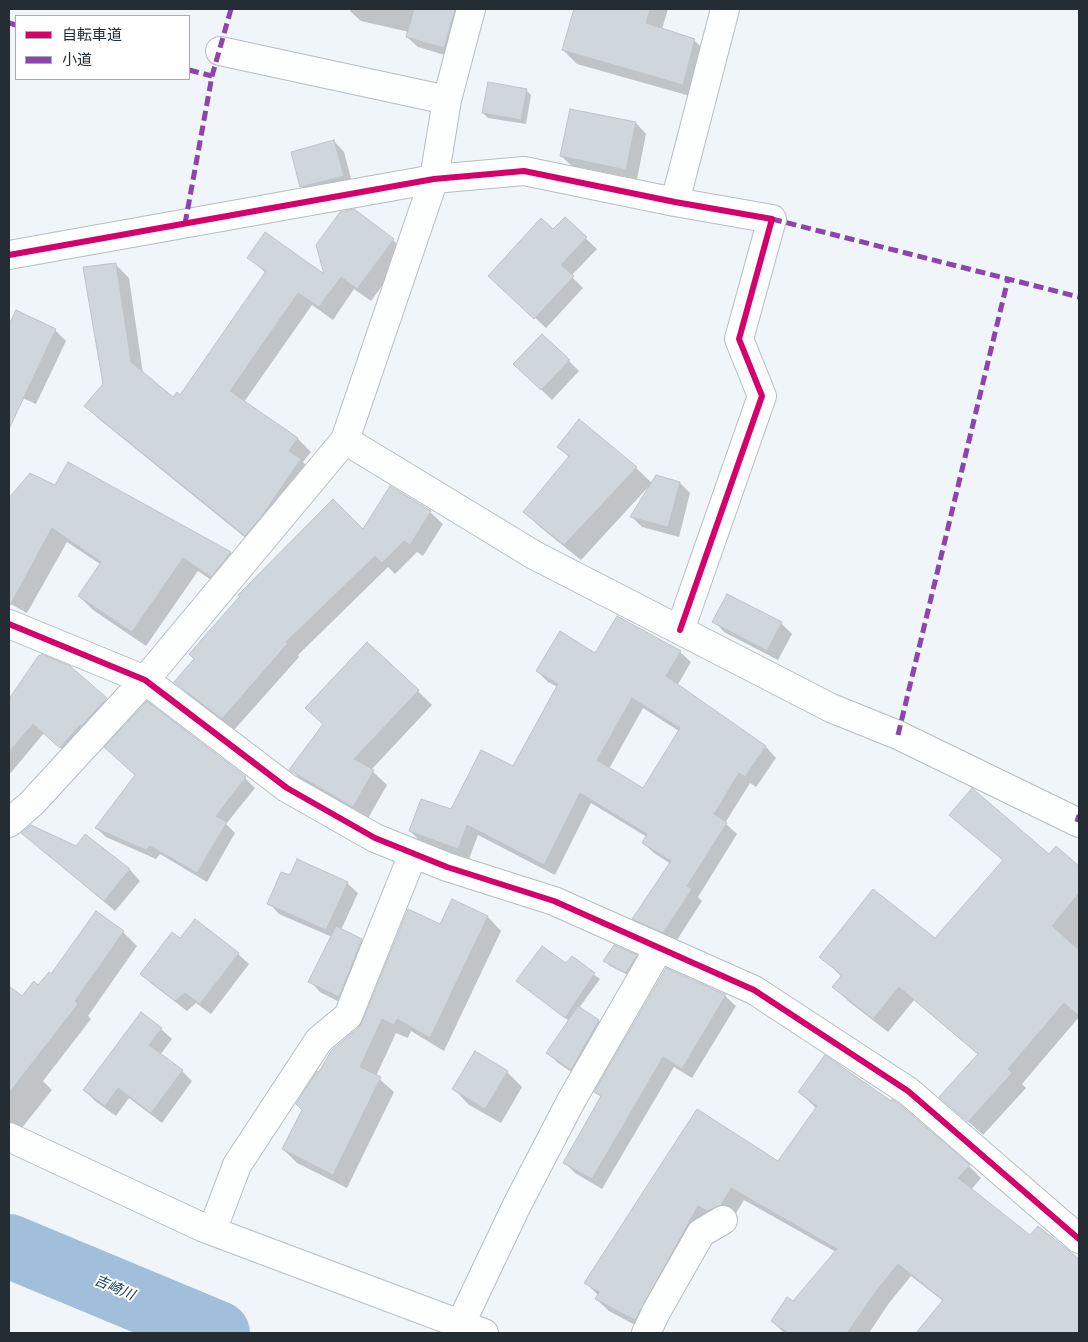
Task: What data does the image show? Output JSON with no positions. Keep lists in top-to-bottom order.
{
  "water": ["吉崎川"],
  "legend": ["自転車道", "小道"]
}
